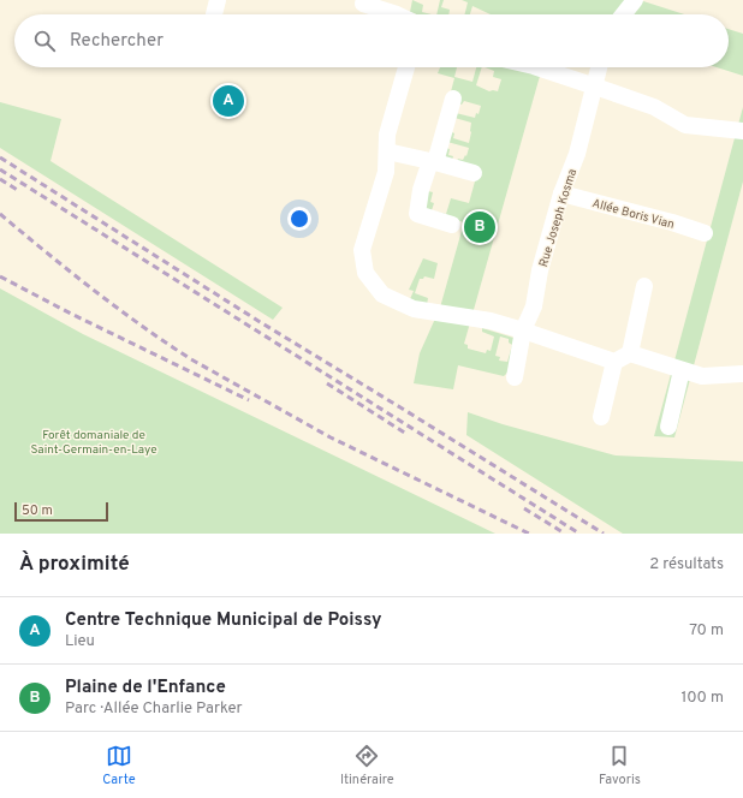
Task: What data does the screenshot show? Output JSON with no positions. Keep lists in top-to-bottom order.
{
  "streets": {
    "street": ["Allée Boris Vian", "Rue Joseph Kosma"]
  },
  "crossings": [
    ["Allée Boris Vian", "Rue Joseph Kosma"]
  ],
  "parks": ["Forêt domaniale de Saint-Germain-en-Laye"],
  "scale_bar": "50 m",
  "page": {
    "search": "Rechercher",
    "pins": ["A", "B"],
    "scale": "50 m",
    "heading": ["À proximité", "2 résultats"],
    "list": [
      {
        "mark": "A",
        "name": "Centre Technique Municipal de Poissy",
        "note": "Lieu",
        "value": "70 m"
      },
      {
        "mark": "B",
        "name": "Plaine de l'Enfance",
        "note": "Parc · Allée Charlie Parker",
        "value": "100 m"
      }
    ],
    "nav": ["Carte", "Itinéraire", "Favoris"]
  }
}
